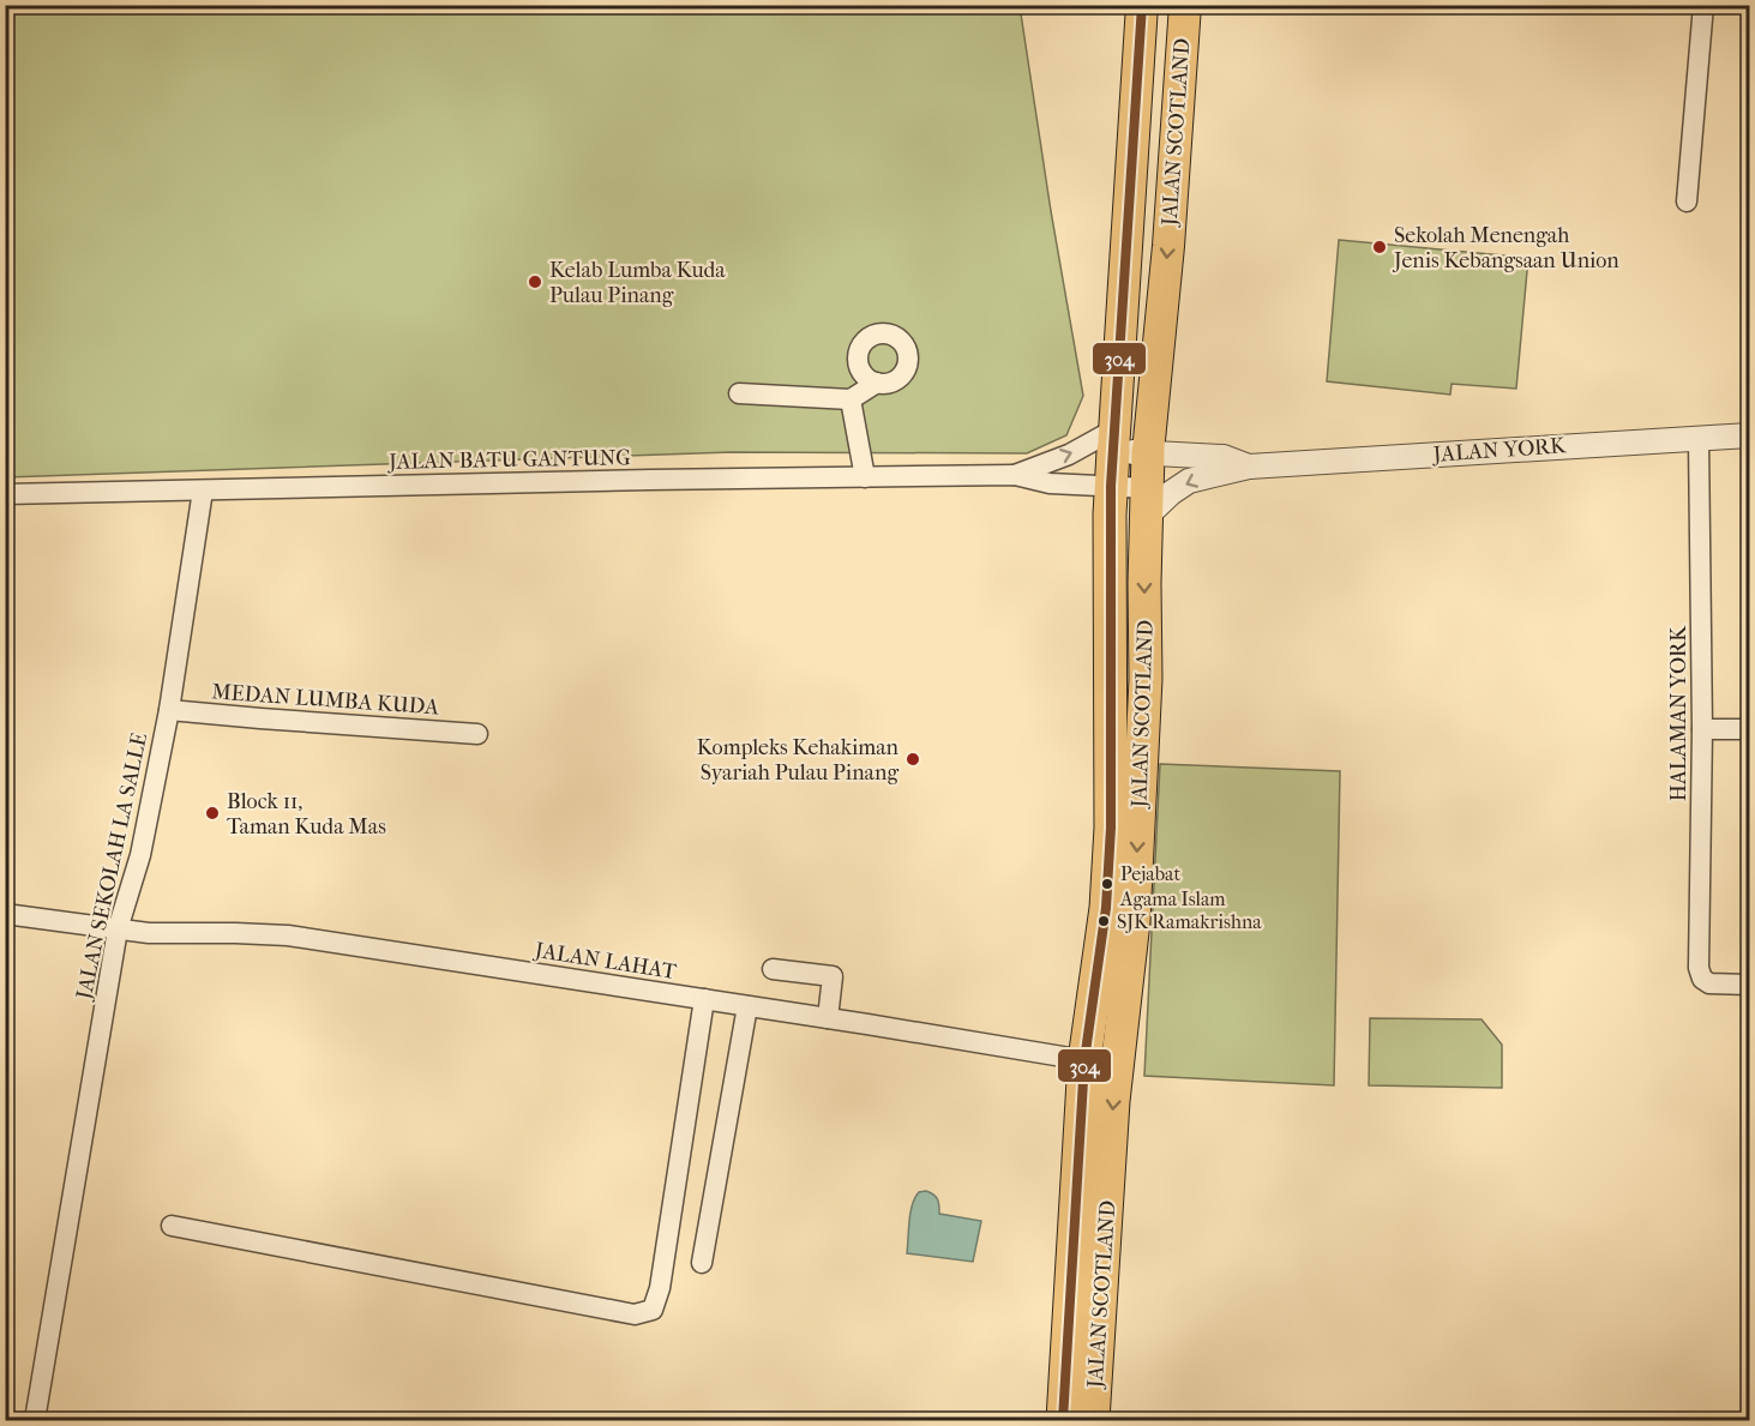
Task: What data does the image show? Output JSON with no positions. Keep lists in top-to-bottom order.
{
  "streets": {
    "highway": ["JALAN SCOTLAND"],
    "street": [
      "JALAN YORK",
      "JALAN BATU GANTUNG",
      "MEDAN LUMBA KUDA",
      "HALAMAN YORK",
      "JALAN SEKOLAH LA SALLE",
      "JALAN LAHAT"
    ]
  },
  "crossings": [
    ["JALAN SCOTLAND", "JALAN YORK"],
    ["JALAN SCOTLAND", "JALAN BATU GANTUNG"],
    ["JALAN SCOTLAND", "JALAN LAHAT"],
    ["JALAN YORK", "JALAN BATU GANTUNG"],
    ["JALAN YORK", "HALAMAN YORK"],
    ["JALAN BATU GANTUNG", "JALAN SEKOLAH LA SALLE"],
    ["MEDAN LUMBA KUDA", "JALAN SEKOLAH LA SALLE"],
    ["JALAN SEKOLAH LA SALLE", "JALAN LAHAT"]
  ],
  "places": [
    "Sekolah Menengah Jenis Kebangsaan Union",
    "Kelab Lumba Kuda Pulau Pinang",
    "Kompleks Kehakiman Syariah Pulau Pinang",
    "Block 11, Taman Kuda Mas",
    "Pejabat Agama Islam",
    "SJK Ramakrishna"
  ],
  "lines": ["transit line 304"]
}
